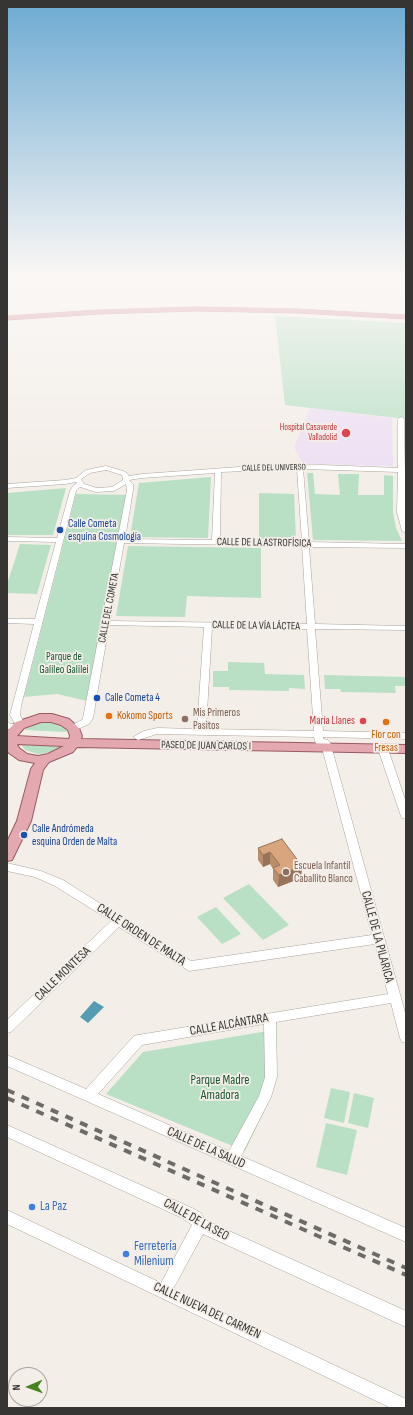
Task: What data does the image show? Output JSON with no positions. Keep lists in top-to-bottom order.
{
  "streets": {
    "main road": ["PASEO DE JUAN CARLOS I"],
    "street": [
      "CALLE DEL UNIVERSO",
      "CALLE DE LA ASTROFÍSICA",
      "CALLE DEL COMETA",
      "CALLE DE LA VÍA LÁCTEA",
      "CALLE ORDEN DE MALTA",
      "CALLE DE LA PILARICA",
      "CALLE MONTESA",
      "CALLE ALCÁNTARA",
      "CALLE DE LA SALUD",
      "CALLE DE LA SEO",
      "CALLE NUEVA DEL CARMEN"
    ]
  },
  "crossings": [
    ["CALLE DEL UNIVERSO", "CALLE DEL COMETA"],
    ["CALLE DEL UNIVERSO", "CALLE DE LA PILARICA"],
    ["CALLE DE LA ASTROFÍSICA", "CALLE DEL COMETA"],
    ["CALLE DE LA ASTROFÍSICA", "CALLE DE LA PILARICA"],
    ["CALLE DEL COMETA", "CALLE DE LA VÍA LÁCTEA"],
    ["CALLE DEL COMETA", "PASEO DE JUAN CARLOS I"],
    ["CALLE DE LA VÍA LÁCTEA", "CALLE DE LA PILARICA"],
    ["PASEO DE JUAN CARLOS I", "CALLE DE LA PILARICA"],
    ["CALLE ORDEN DE MALTA", "CALLE DE LA PILARICA"],
    ["CALLE ORDEN DE MALTA", "CALLE MONTESA"],
    ["CALLE DE LA PILARICA", "CALLE ALCÁNTARA"],
    ["CALLE ALCÁNTARA", "CALLE DE LA SALUD"]
  ],
  "parks": ["Parque de Galileo Galilei", "Parque Madre Amadora"],
  "places": [
    "Hospital Casaverde Valladolid",
    "Calle Cometa esquina Cosmología",
    "Calle Cometa 4",
    "Kokomo Sports",
    "Mis Primeros Pasitos",
    "María Llanes",
    "Flor con Fresas",
    "Calle Andrómeda esquina Orden de Malta",
    "Escuela Infantil Caballito Blanco",
    "La Paz",
    "Ferretería Milenium"
  ],
  "north": "left"
}
